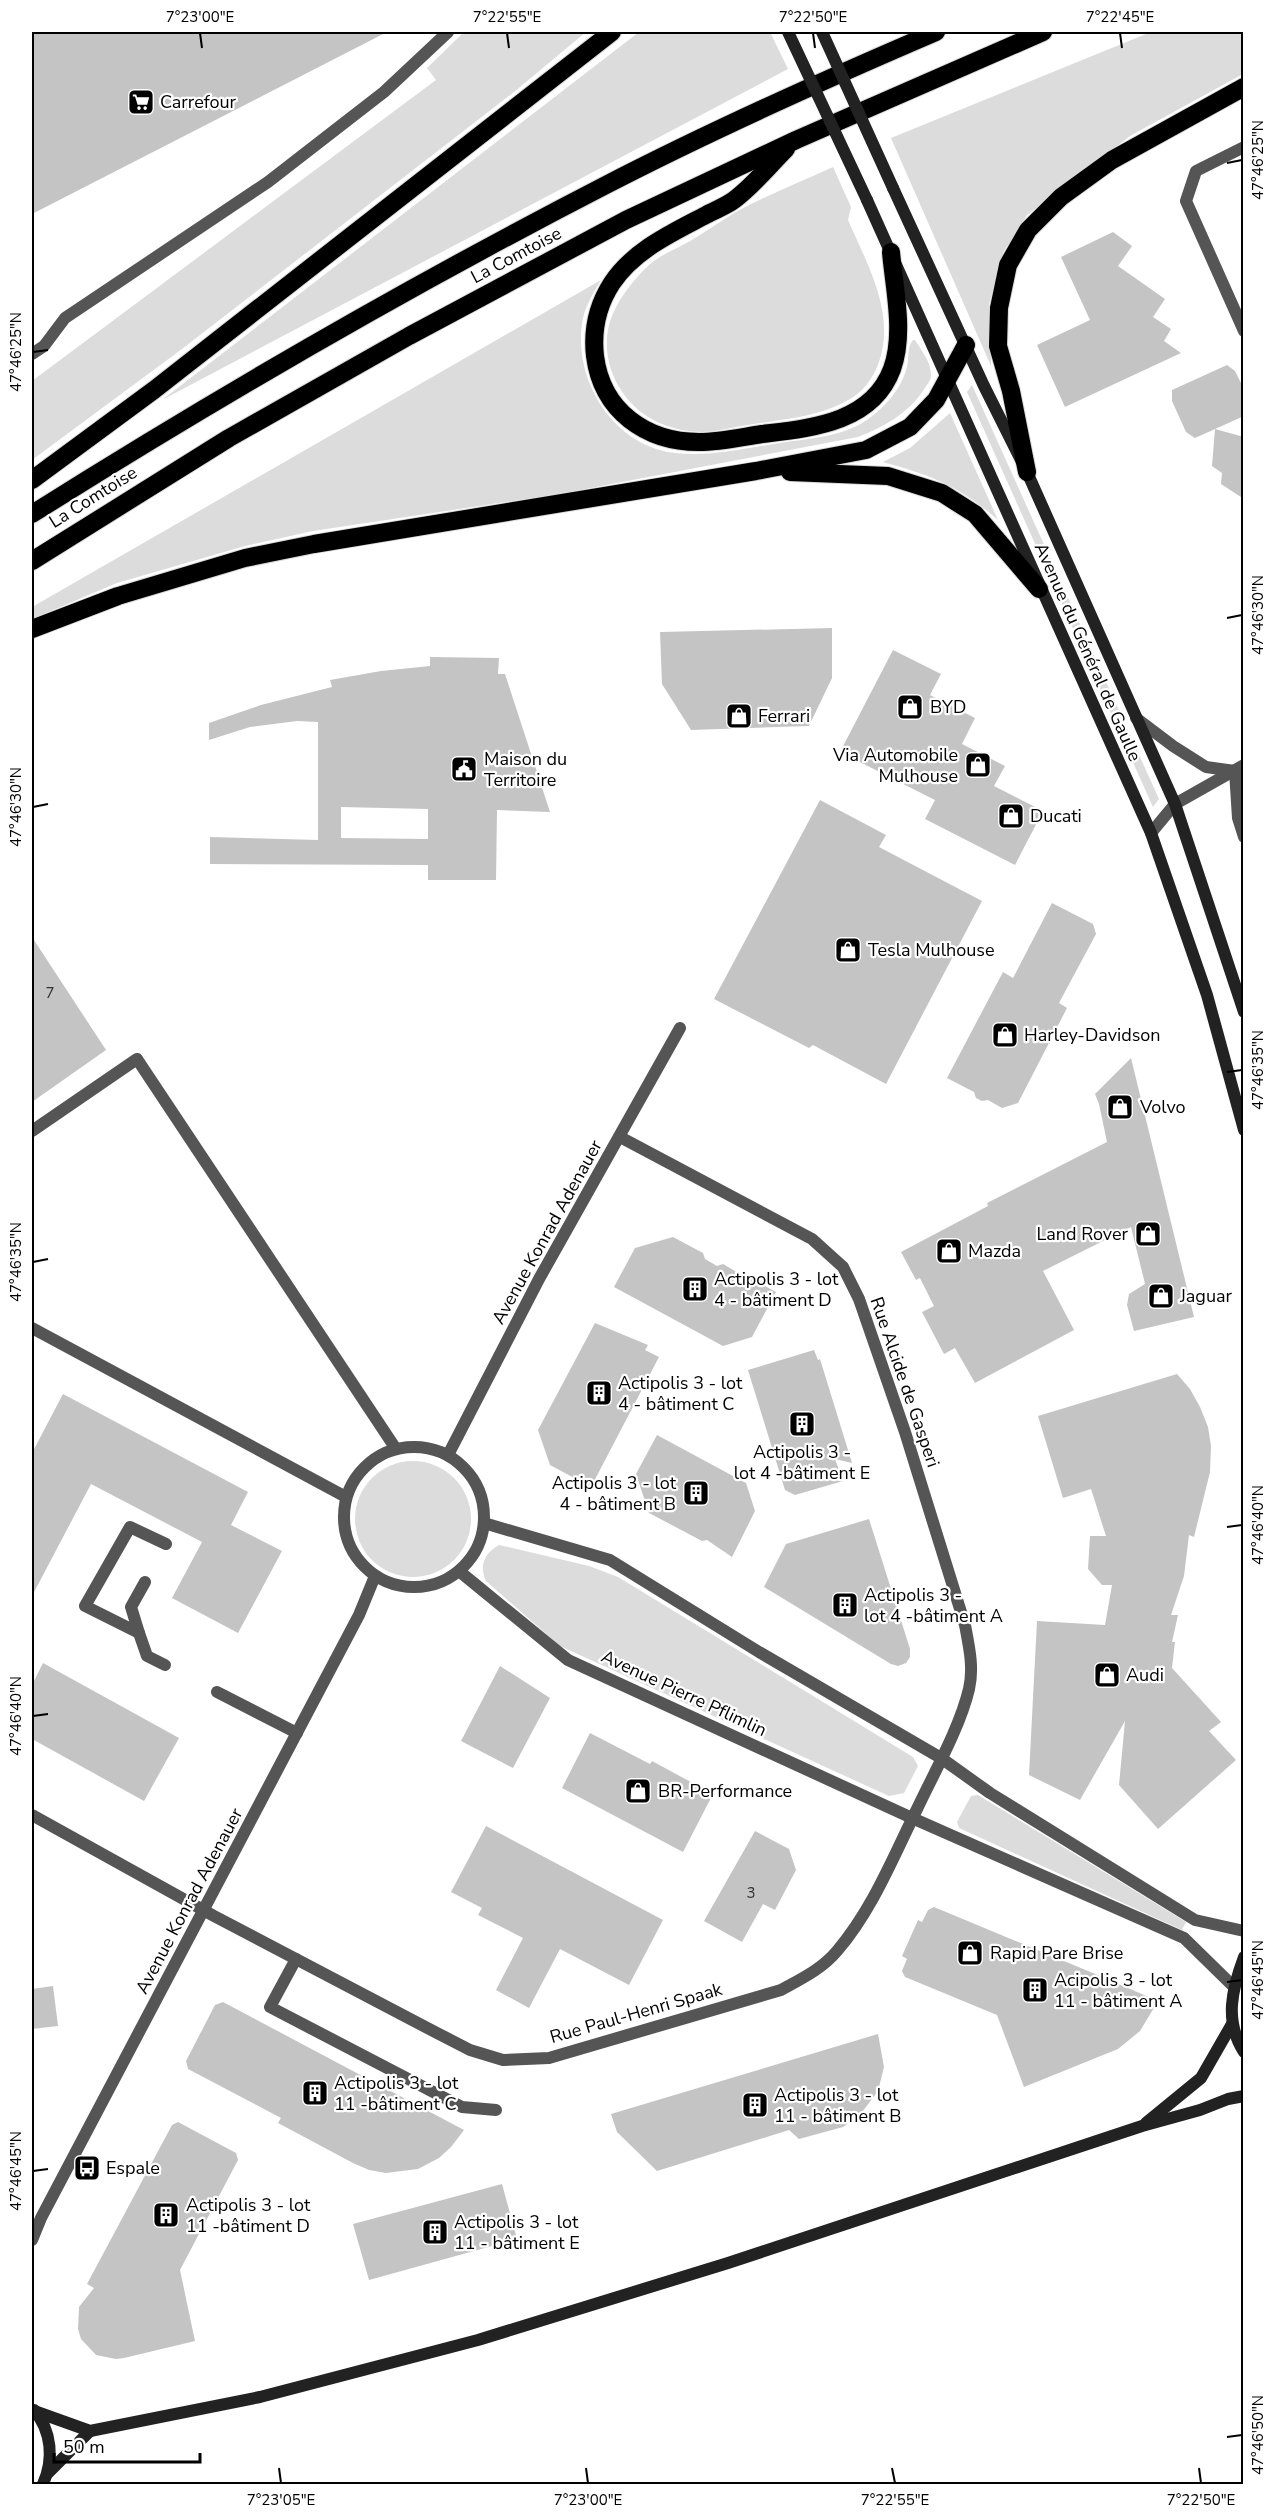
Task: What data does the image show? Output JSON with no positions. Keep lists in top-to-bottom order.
{
  "streets": {
    "highway": ["La Comtoise"],
    "main road": ["Avenue du Général de Gaulle"],
    "street": [
      "Avenue Konrad Adenauer",
      "Rue Alcide de Gasperi",
      "Avenue Pierre Pflimlin",
      "Rue Paul-Henri Spaak"
    ]
  },
  "crossings": [
    ["Avenue Konrad Adenauer", "Rue Alcide de Gasperi"],
    ["Avenue Konrad Adenauer", "Avenue Pierre Pflimlin"],
    ["Avenue Konrad Adenauer", "Rue Paul-Henri Spaak"],
    ["Avenue Pierre Pflimlin", "Rue Paul-Henri Spaak"]
  ],
  "places": {
    "supermarket": ["Carrefour"],
    "shop": [
      "BYD",
      "Ferrari",
      "Via Automobile Mulhouse",
      "Ducati",
      "Tesla Mulhouse",
      "Harley-Davidson",
      "Volvo",
      "Land Rover",
      "Mazda",
      "Jaguar",
      "Audi",
      "BR-Performance",
      "Rapid Pare Brise"
    ],
    "public building": ["Maison du Territoire"],
    "building": [
      "Actipolis 3 - lot 4 - bâtiment D",
      "Actipolis 3 - lot 4 - bâtiment C",
      "Actipolis 3 - lot 4 -bâtiment E",
      "Actipolis 3 - lot 4 - bâtiment B",
      "Actipolis 3 - lot 4 -bâtiment A",
      "Acipolis 3 - lot 11 - bâtiment A",
      "Actipolis 3 - lot 11 -bâtiment C",
      "Actipolis 3 - lot 11 - bâtiment B",
      "Actipolis 3 - lot 11 -bâtiment D",
      "Actipolis 3 - lot 11 - bâtiment E"
    ],
    "bus stop": ["Espale"]
  },
  "house_numbers": ["7", "3"],
  "scale_bar": "50 m",
  "coordinates": [
    "7°23'00\"E",
    "7°22'55\"E",
    "7°22'50\"E",
    "7°22'45\"E",
    "47°46'25\"N",
    "47°46'30\"N",
    "47°46'35\"N",
    "47°46'40\"N",
    "47°46'45\"N",
    "47°46'50\"N",
    "7°23'05\"E"
  ]
}
